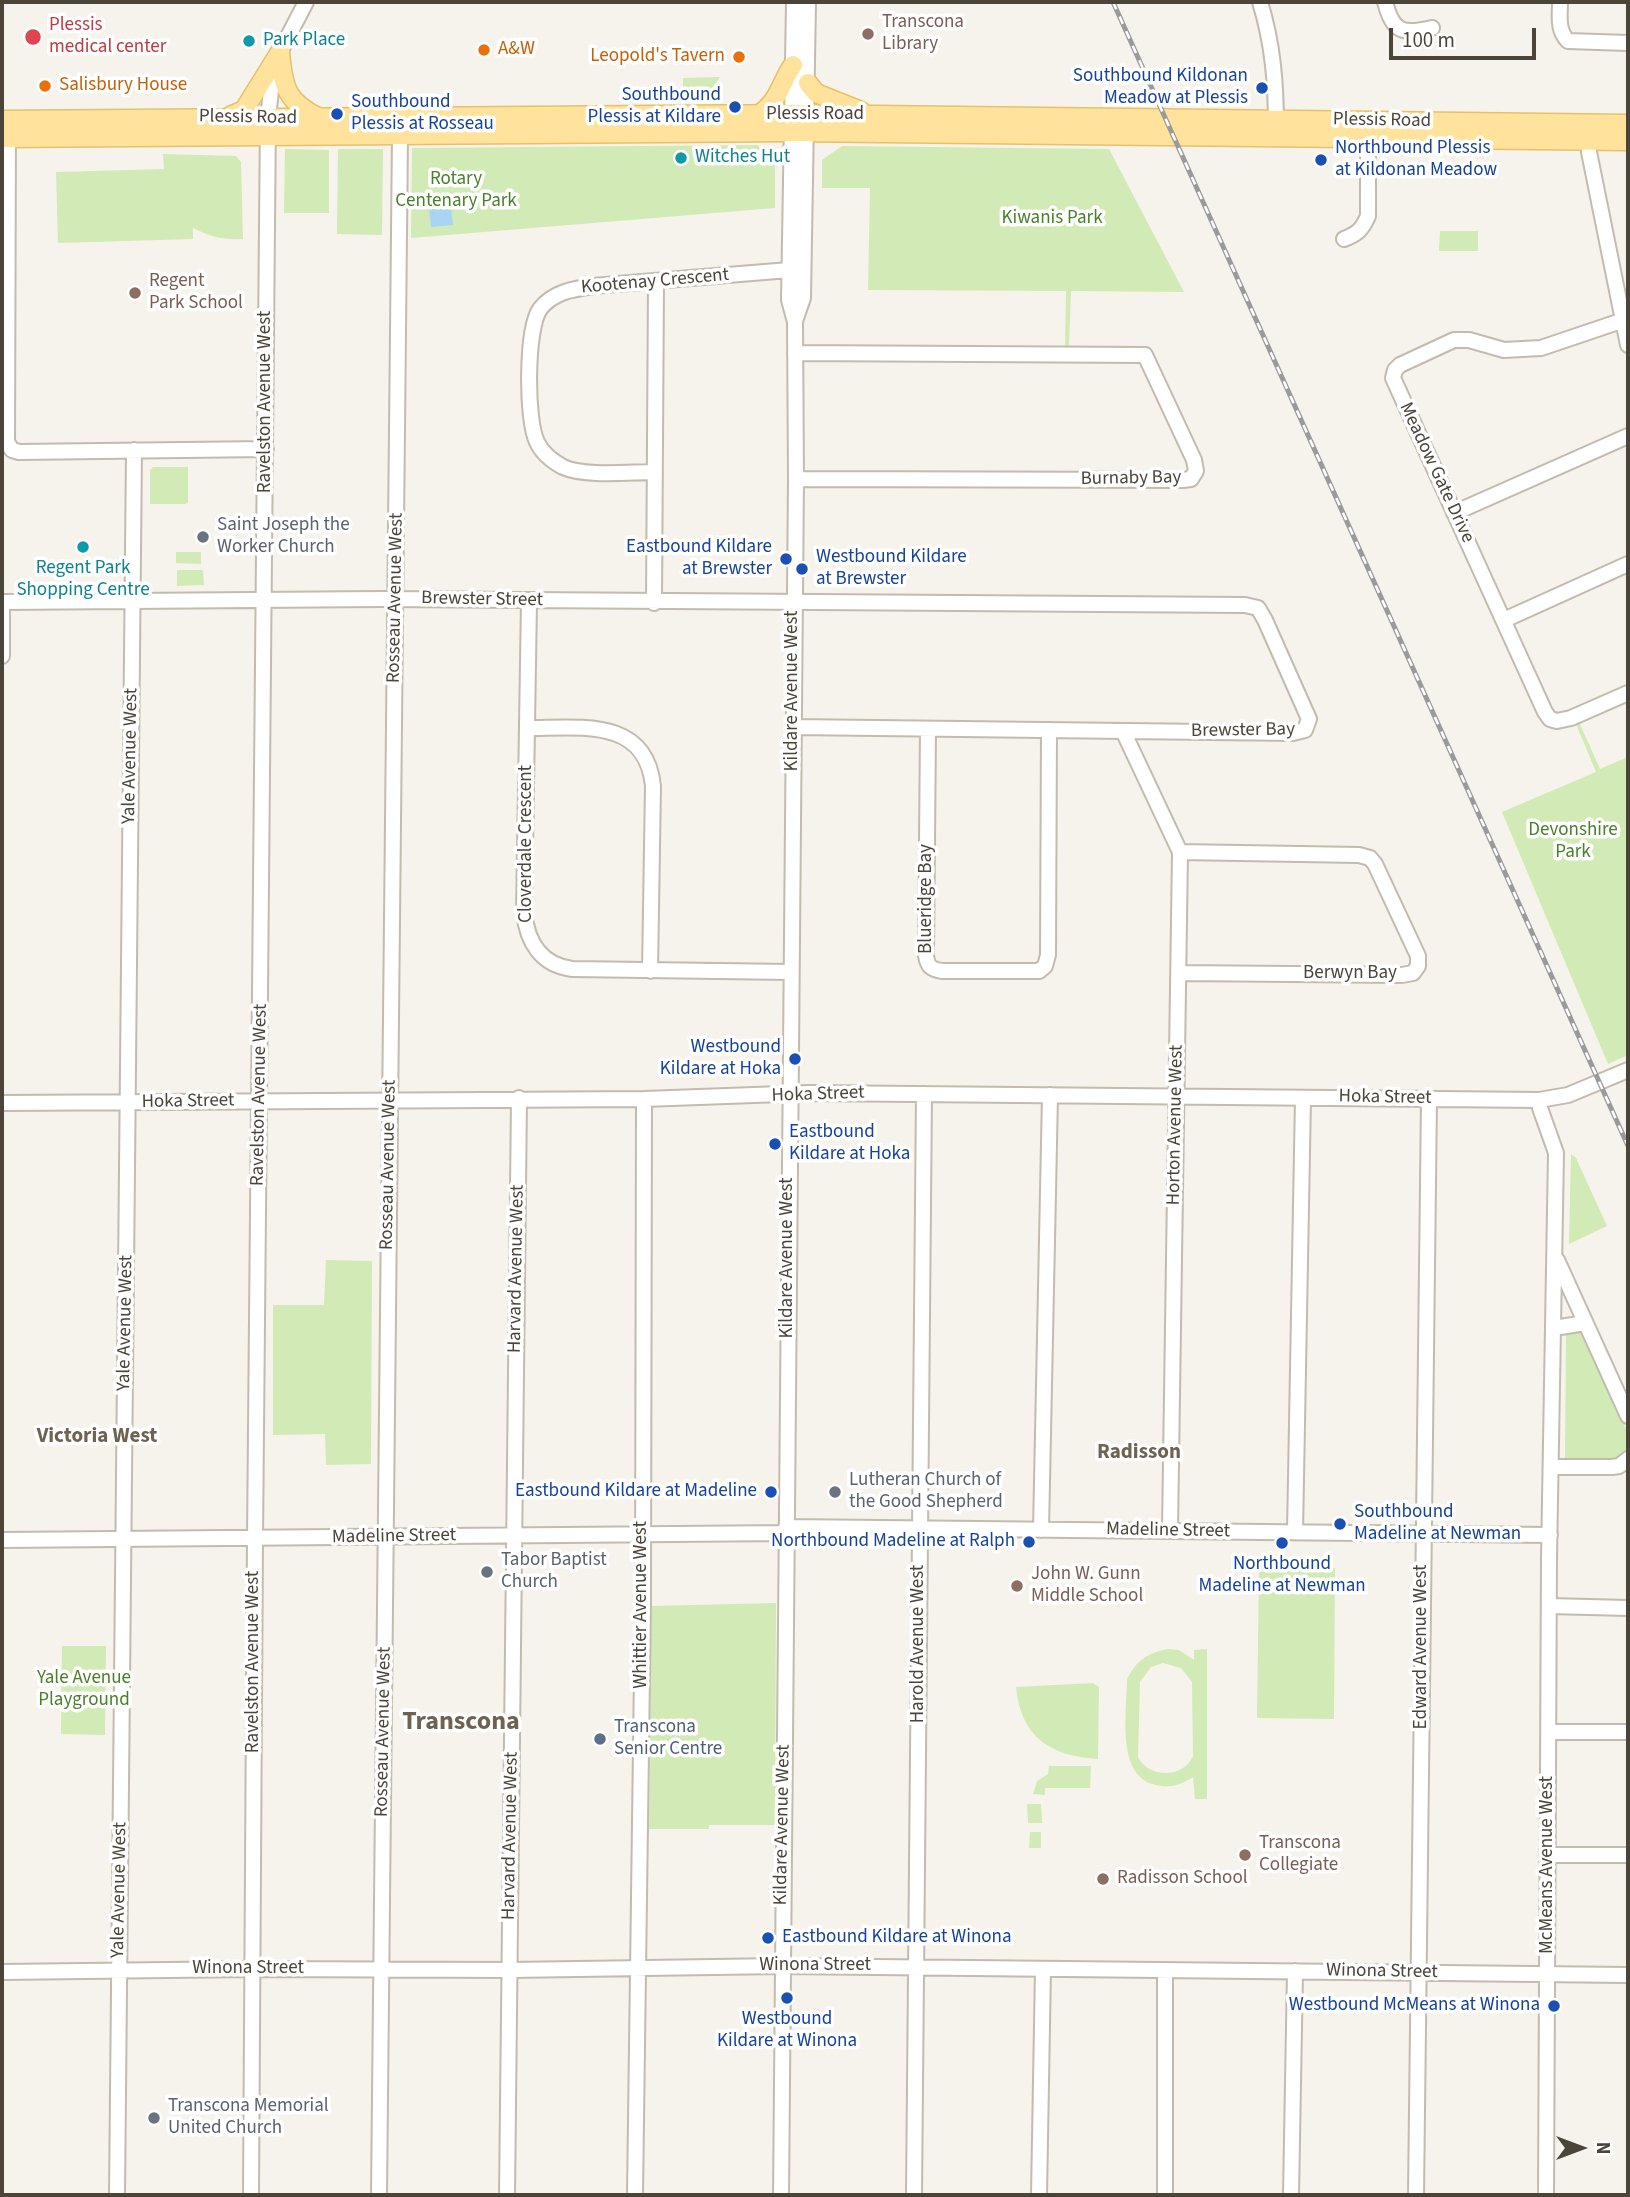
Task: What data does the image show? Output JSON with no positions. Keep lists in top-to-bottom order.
{
  "streets": {
    "main road": ["Plessis Road"],
    "street": [
      "Kootenay Crescent",
      "Ravelston Avenue West",
      "Meadow Gate Drive",
      "Burnaby Bay",
      "Rosseau Avenue West",
      "Brewster Street",
      "Kildare Avenue West",
      "Brewster Bay",
      "Yale Avenue West",
      "Cloverdale Crescent",
      "Blueridge Bay",
      "Berwyn Bay",
      "Hoka Street",
      "Horton Avenue West",
      "Harvard Avenue West",
      "Madeline Street",
      "Whittier Avenue West",
      "Harold Avenue West",
      "Edward Avenue West",
      "McMeans Avenue West",
      "Winona Street"
    ]
  },
  "crossings": [
    ["Plessis Road", "Ravelston Avenue West"],
    ["Plessis Road", "Rosseau Avenue West"],
    ["Plessis Road", "Kildare Avenue West"],
    ["Kootenay Crescent", "Kildare Avenue West"],
    ["Ravelston Avenue West", "Brewster Street"],
    ["Ravelston Avenue West", "Hoka Street"],
    ["Ravelston Avenue West", "Madeline Street"],
    ["Ravelston Avenue West", "Winona Street"],
    ["Burnaby Bay", "Kildare Avenue West"],
    ["Rosseau Avenue West", "Brewster Street"],
    ["Rosseau Avenue West", "Hoka Street"],
    ["Rosseau Avenue West", "Madeline Street"],
    ["Rosseau Avenue West", "Winona Street"],
    ["Brewster Street", "Kildare Avenue West"],
    ["Brewster Street", "Brewster Bay"],
    ["Brewster Street", "Yale Avenue West"],
    ["Brewster Street", "Cloverdale Crescent"],
    ["Kildare Avenue West", "Brewster Bay"],
    ["Kildare Avenue West", "Cloverdale Crescent"],
    ["Kildare Avenue West", "Hoka Street"],
    ["Kildare Avenue West", "Madeline Street"],
    ["Kildare Avenue West", "Winona Street"],
    ["Brewster Bay", "Blueridge Bay"],
    ["Brewster Bay", "Horton Avenue West"],
    ["Yale Avenue West", "Hoka Street"],
    ["Yale Avenue West", "Madeline Street"],
    ["Yale Avenue West", "Winona Street"],
    ["Berwyn Bay", "Horton Avenue West"],
    ["Hoka Street", "Horton Avenue West"],
    ["Hoka Street", "Harvard Avenue West"],
    ["Hoka Street", "Whittier Avenue West"],
    ["Hoka Street", "Harold Avenue West"],
    ["Hoka Street", "Edward Avenue West"],
    ["Horton Avenue West", "Madeline Street"],
    ["Harvard Avenue West", "Madeline Street"],
    ["Harvard Avenue West", "Winona Street"],
    ["Madeline Street", "Whittier Avenue West"],
    ["Madeline Street", "Harold Avenue West"],
    ["Madeline Street", "Edward Avenue West"],
    ["Madeline Street", "McMeans Avenue West"],
    ["Whittier Avenue West", "Winona Street"],
    ["Harold Avenue West", "Winona Street"],
    ["Edward Avenue West", "Winona Street"],
    ["McMeans Avenue West", "Winona Street"]
  ],
  "districts": ["Victoria West", "Radisson", "Transcona"],
  "parks": [
    "Rotary Centenary Park",
    "Kiwanis Park",
    "Devonshire Park",
    "Yale Avenue Playground"
  ],
  "places": [
    "Transcona Library",
    "Plessis medical center",
    "Park Place",
    "A&W",
    "Leopold's Tavern",
    "Salisbury House",
    "Southbound Kildonan Meadow at Plessis",
    "Southbound Plessis at Kildare",
    "Southbound Plessis at Rosseau",
    "Witches Hut",
    "Northbound Plessis at Kildonan Meadow",
    "Regent Park School",
    "Saint Joseph the Worker Church",
    "Regent Park Shopping Centre",
    "Eastbound Kildare at Brewster",
    "Westbound Kildare at Brewster",
    "Westbound Kildare at Hoka",
    "Eastbound Kildare at Hoka",
    "Eastbound Kildare at Madeline",
    "Lutheran Church of the Good Shepherd",
    "Southbound Madeline at Newman",
    "Northbound Madeline at Ralph",
    "Northbound Madeline at Newman",
    "Tabor Baptist Church",
    "John W. Gunn Middle School",
    "Transcona Senior Centre",
    "Transcona Collegiate",
    "Radisson School",
    "Eastbound Kildare at Winona",
    "Westbound Kildare at Winona",
    "Westbound McMeans at Winona",
    "Transcona Memorial United Church"
  ],
  "scale_bar": "100 m",
  "north": "right"
}
